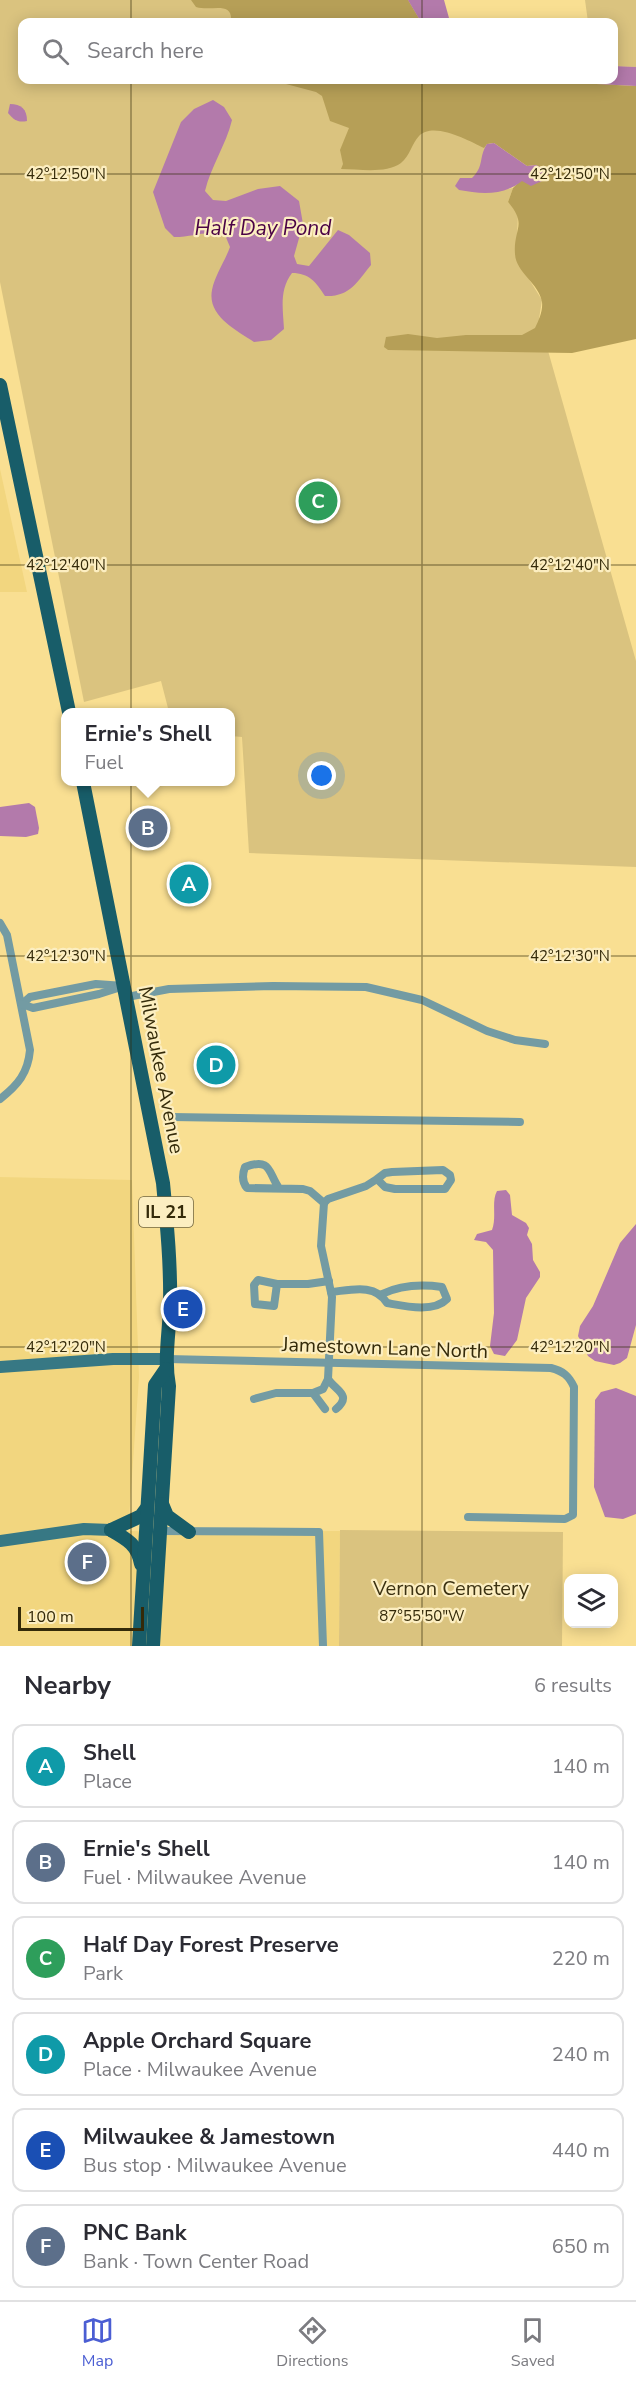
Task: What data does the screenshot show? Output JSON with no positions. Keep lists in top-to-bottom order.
{
  "streets": {
    "main road": ["Milwaukee Avenue", "IL 21"],
    "street": ["Jamestown Lane North"]
  },
  "crossings": [
    ["Milwaukee Avenue", "Jamestown Lane North"]
  ],
  "water": ["Half Day Pond"],
  "parks": ["Vernon Cemetery"],
  "scale_bar": "100 m",
  "page": {
    "search": "Search here",
    "pins": [
      "C",
      "B",
      "A",
      "D",
      "E",
      "F"
    ],
    "popup": ["Ernie's Shell", "Fuel"],
    "scale": "100 m",
    "heading": ["Nearby", "6 results"],
    "list": [
      {
        "mark": "A",
        "name": "Shell",
        "note": "Place",
        "value": "140 m"
      },
      {
        "mark": "B",
        "name": "Ernie's Shell",
        "note": "Fuel · Milwaukee Avenue",
        "value": "140 m"
      },
      {
        "mark": "C",
        "name": "Half Day Forest Preserve",
        "note": "Park",
        "value": "220 m"
      },
      {
        "mark": "D",
        "name": "Apple Orchard Square",
        "note": "Place · Milwaukee Avenue",
        "value": "240 m"
      },
      {
        "mark": "E",
        "name": "Milwaukee & Jamestown",
        "note": "Bus stop · Milwaukee Avenue",
        "value": "440 m"
      },
      {
        "mark": "F",
        "name": "PNC Bank",
        "note": "Bank · Town Center Road",
        "value": "650 m"
      }
    ],
    "nav": ["Map", "Directions", "Saved"]
  },
  "coordinates": [
    "42°12'50\"N",
    "42°12'40\"N",
    "42°12'30\"N",
    "42°12'20\"N",
    "87°55'50\"W"
  ]
}
